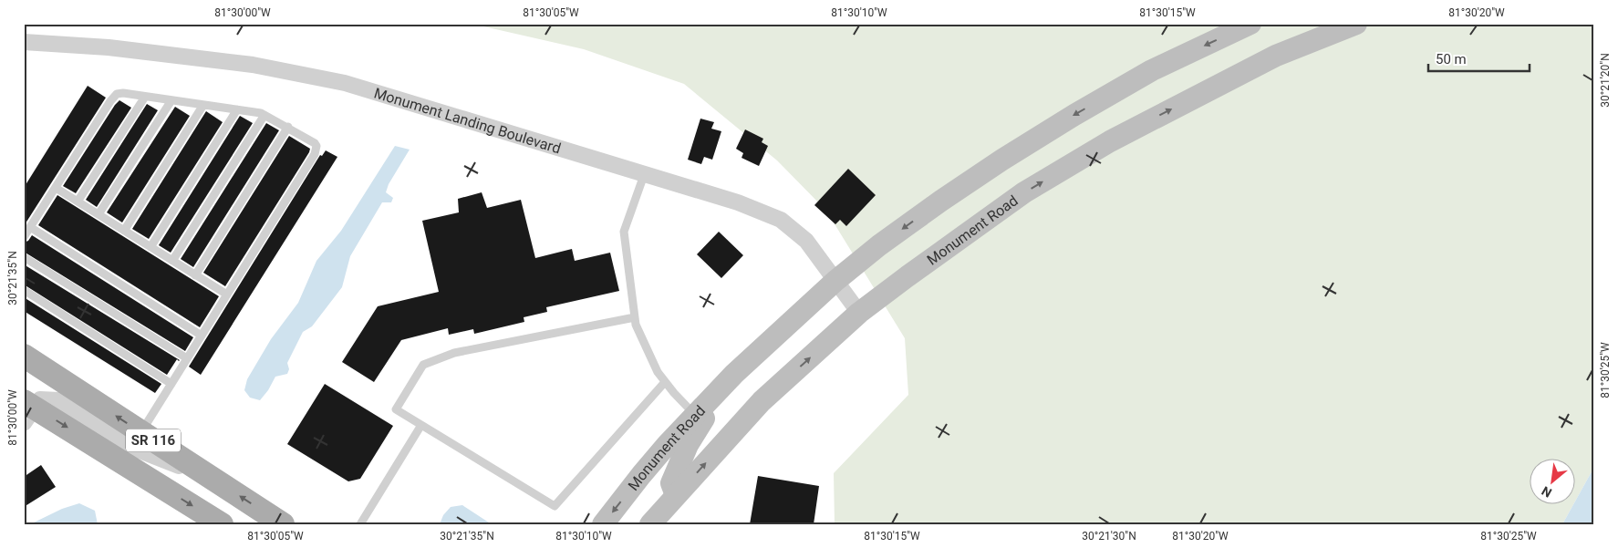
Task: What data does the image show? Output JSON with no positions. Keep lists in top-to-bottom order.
{
  "streets": {
    "main road": ["Monument Road", "SR 116"],
    "street": ["Monument Landing Boulevard"]
  },
  "crossings": [
    ["Monument Landing Boulevard", "Monument Road"]
  ],
  "scale_bar": "50 m",
  "north": "bottom left",
  "coordinates": [
    "81°30'00\"W",
    "81°30'05\"W",
    "81°30'10\"W",
    "81°30'15\"W",
    "81°30'20\"W",
    "30°21'20\"N",
    "30°21'35\"N",
    "81°30'25\"W",
    "30°21'30\"N"
  ]
}
